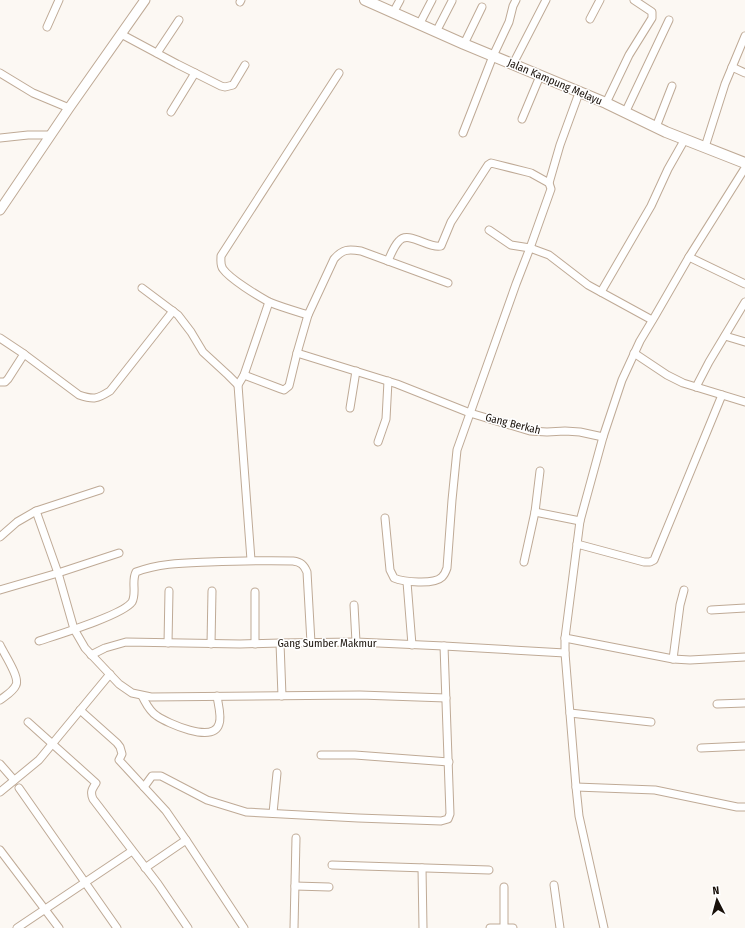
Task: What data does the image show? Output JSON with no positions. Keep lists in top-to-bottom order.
{
  "streets": {
    "main road": ["Jalan Kampung Melayu"],
    "street": ["Gang Berkah", "Gang Sumber Makmur"]
  },
  "north": "top"
}
